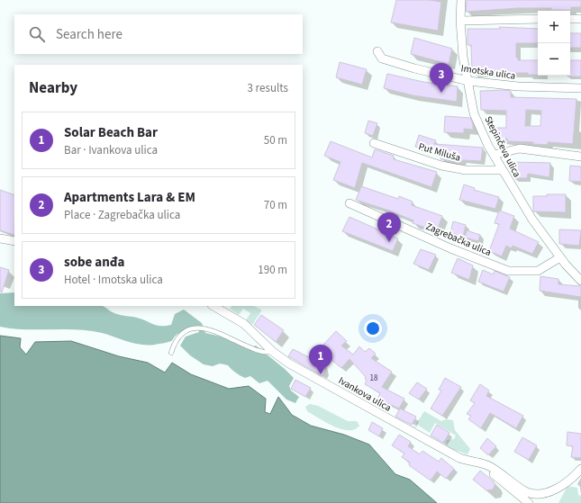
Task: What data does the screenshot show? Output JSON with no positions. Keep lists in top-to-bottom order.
{
  "streets": {
    "street": [
      "Imotska ulica",
      "Stepinčeva ulica",
      "Put Miluša",
      "Zagrebačka ulica",
      "Ivankova ulica"
    ]
  },
  "crossings": [
    ["Imotska ulica", "Stepinčeva ulica"],
    ["Stepinčeva ulica", "Put Miluša"],
    ["Stepinčeva ulica", "Zagrebačka ulica"]
  ],
  "house_numbers": ["18"],
  "page": {
    "map_buttons": ["+", "−"],
    "search": "Search here",
    "pins": ["3", "2", "1"],
    "heading": ["Nearby", "3 results"],
    "list": [
      {
        "mark": "1",
        "name": "Solar Beach Bar",
        "note": "Bar · Ivankova ulica",
        "value": "50 m"
      },
      {
        "mark": "2",
        "name": "Apartments Lara & EM",
        "note": "Place · Zagrebačka ulica",
        "value": "70 m"
      },
      {
        "mark": "3",
        "name": "sobe anđa",
        "note": "Hotel · Imotska ulica",
        "value": "190 m"
      }
    ]
  }
}
